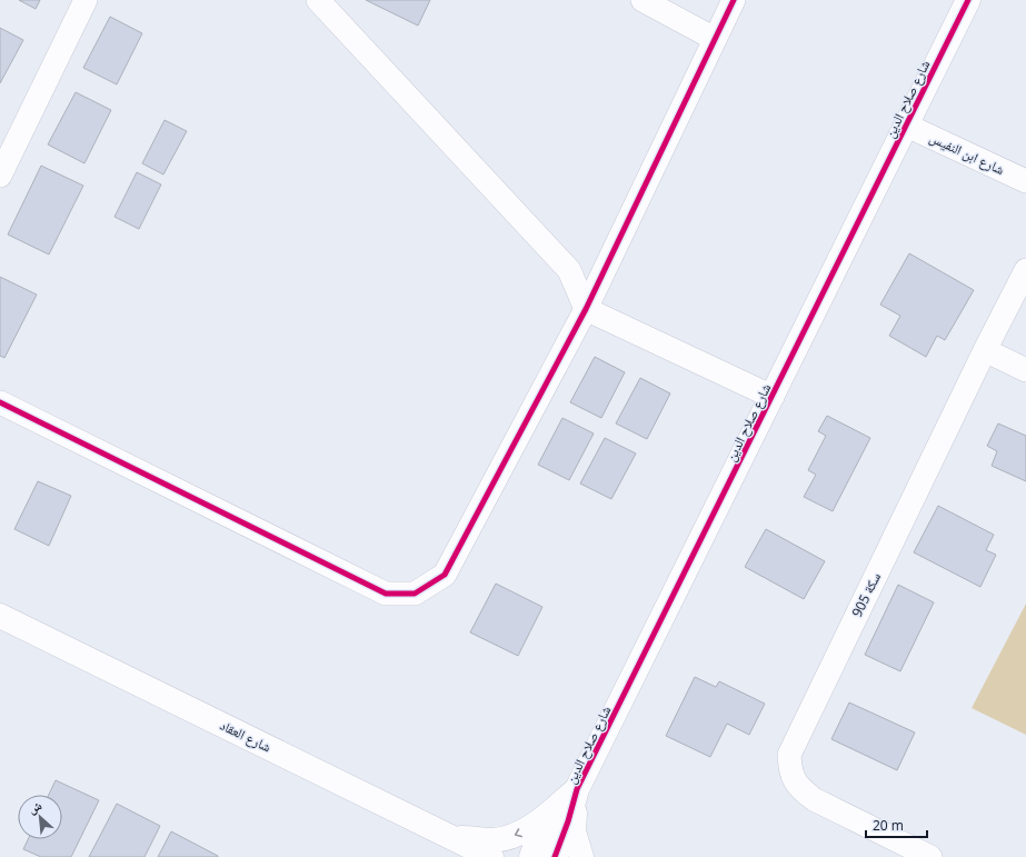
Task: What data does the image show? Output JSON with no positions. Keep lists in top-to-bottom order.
{
  "streets": {
    "street": [
      "شارع صلاح الدين",
      "شارع ابن النفيس",
      "سكة 905",
      "شارع العقاد"
    ]
  },
  "crossings": [
    ["شارع صلاح الدين", "شارع ابن النفيس"]
  ],
  "scale_bar": "20 m",
  "north": "top left"
}
